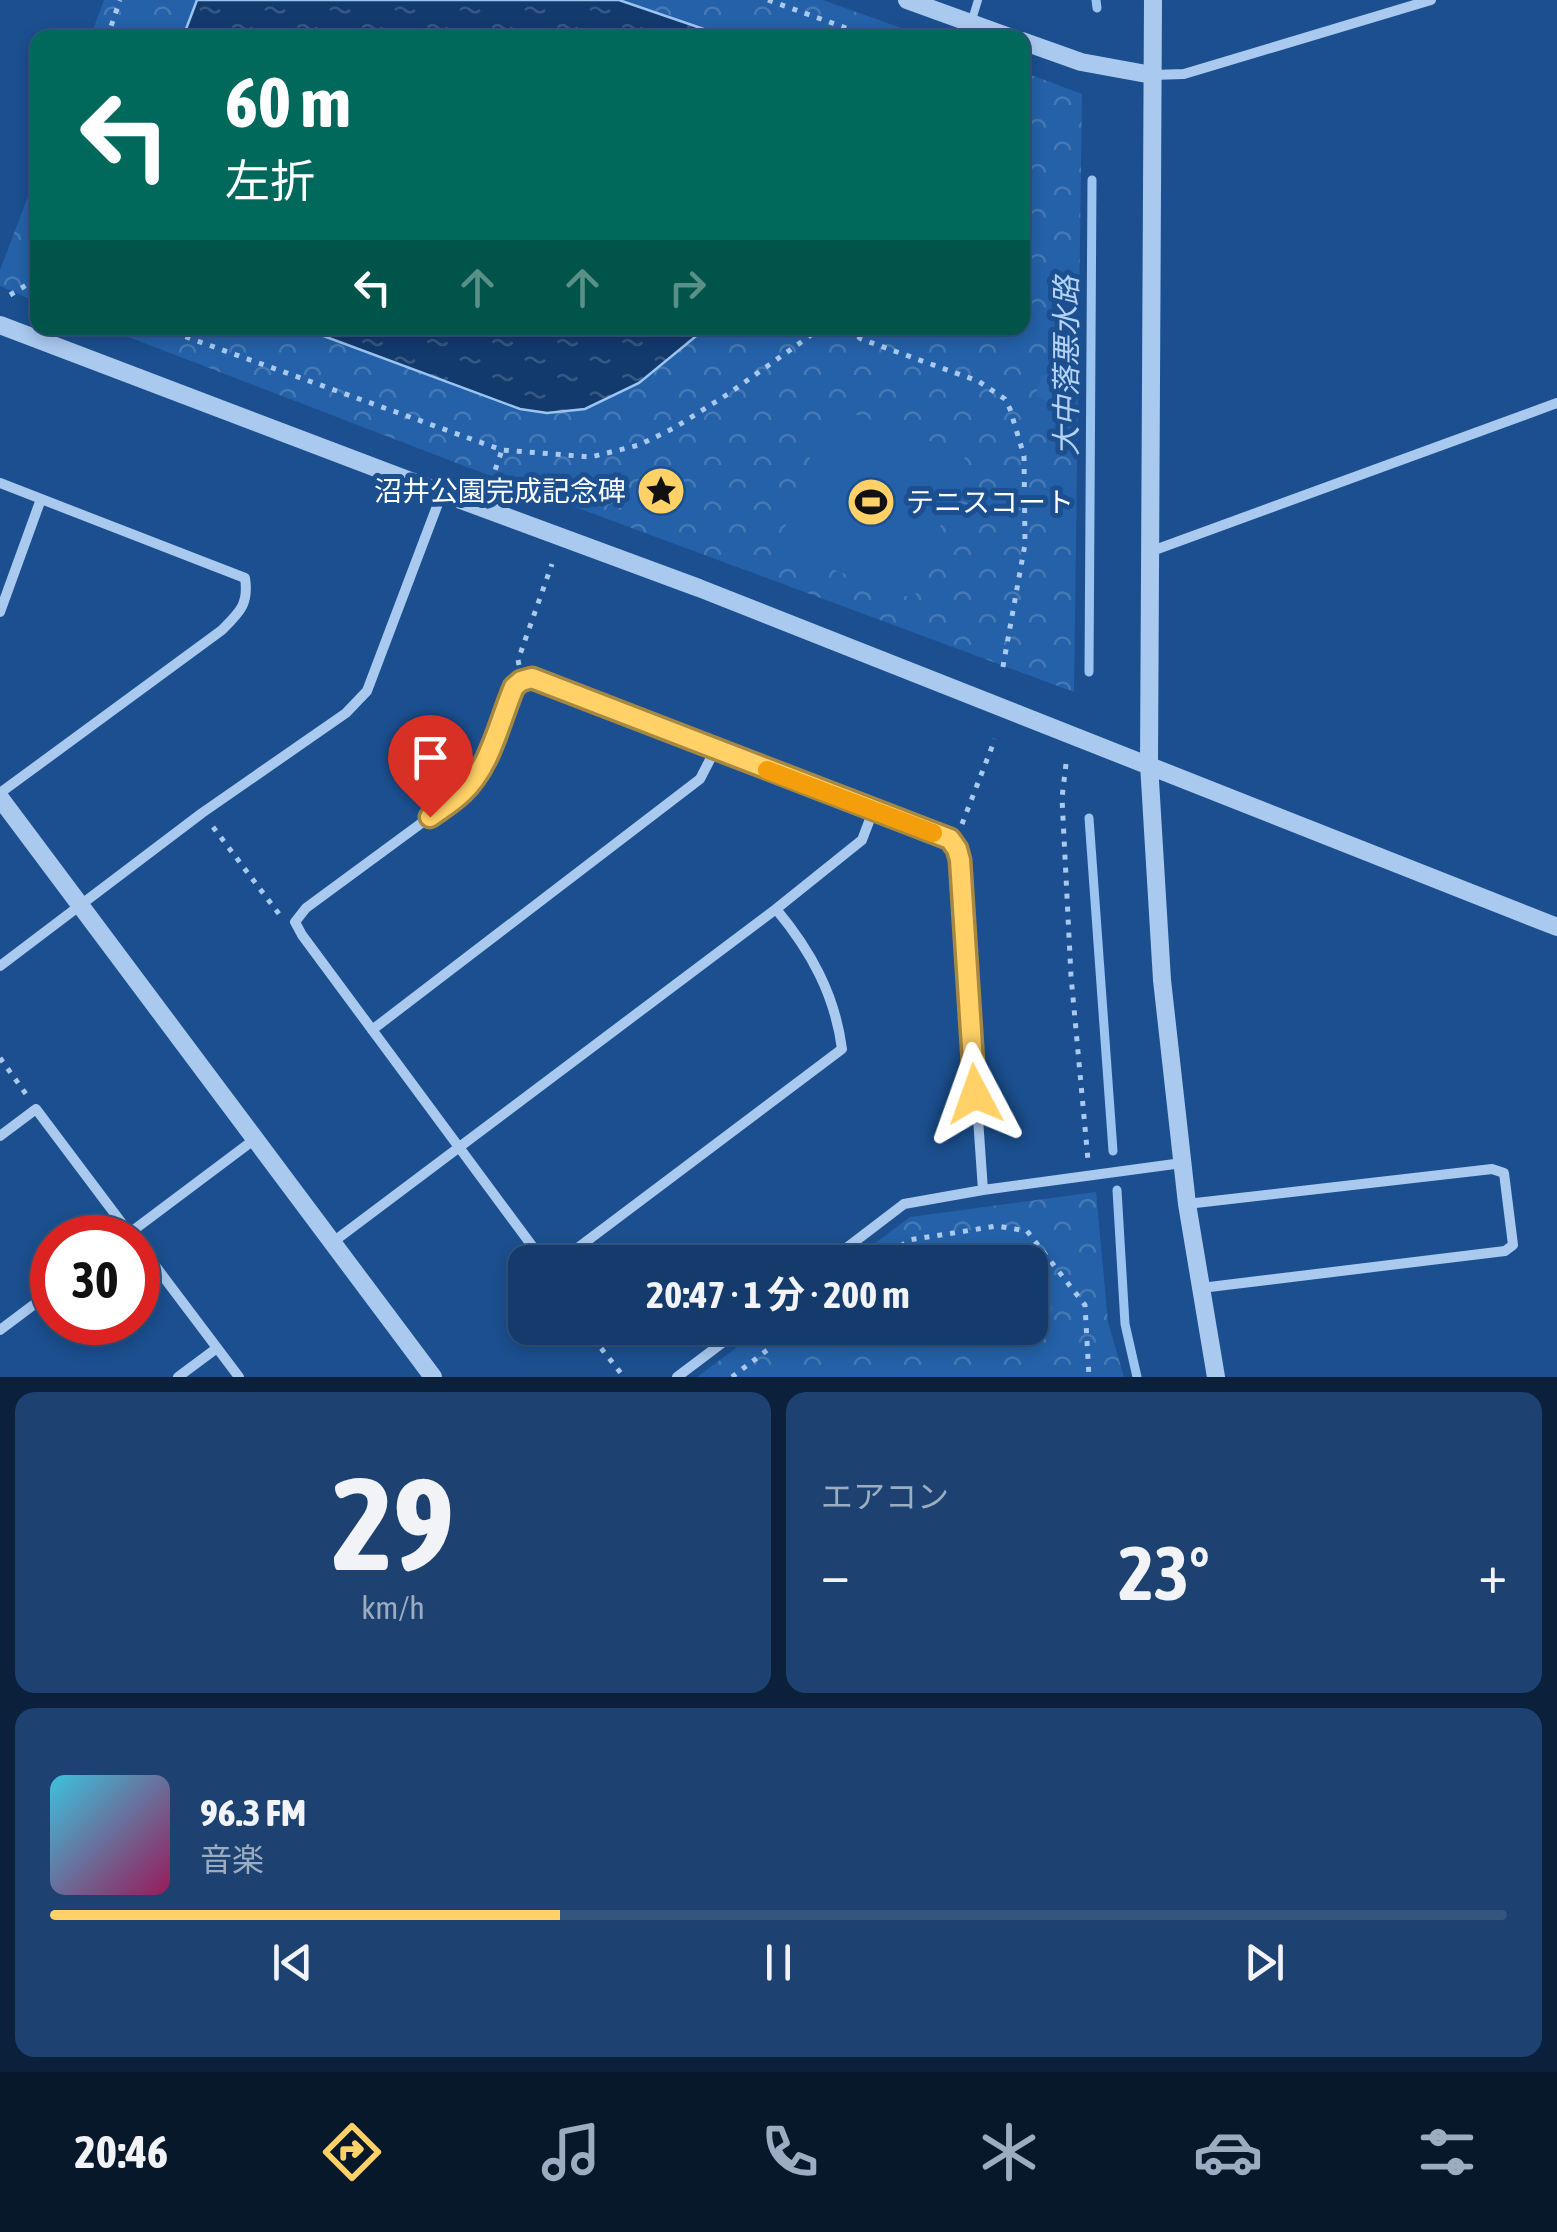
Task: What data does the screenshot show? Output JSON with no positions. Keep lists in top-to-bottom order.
{
  "water": ["大中落悪水路"],
  "places": {
    "place": ["沼井公園完成記念碑"],
    "sports": ["テニスコート"]
  },
  "page": {
    "turn": ["60 m", "左折"],
    "limit": "30",
    "trip": "20:47 · 1 分 · 200 m",
    "tile": [
      ["29", "km/h"],
      "エアコン"
    ],
    "heat": ["−", "23°", "+"],
    "song": ["96.3 FM", "音楽"],
    "tabs": "20:46"
  }
}
